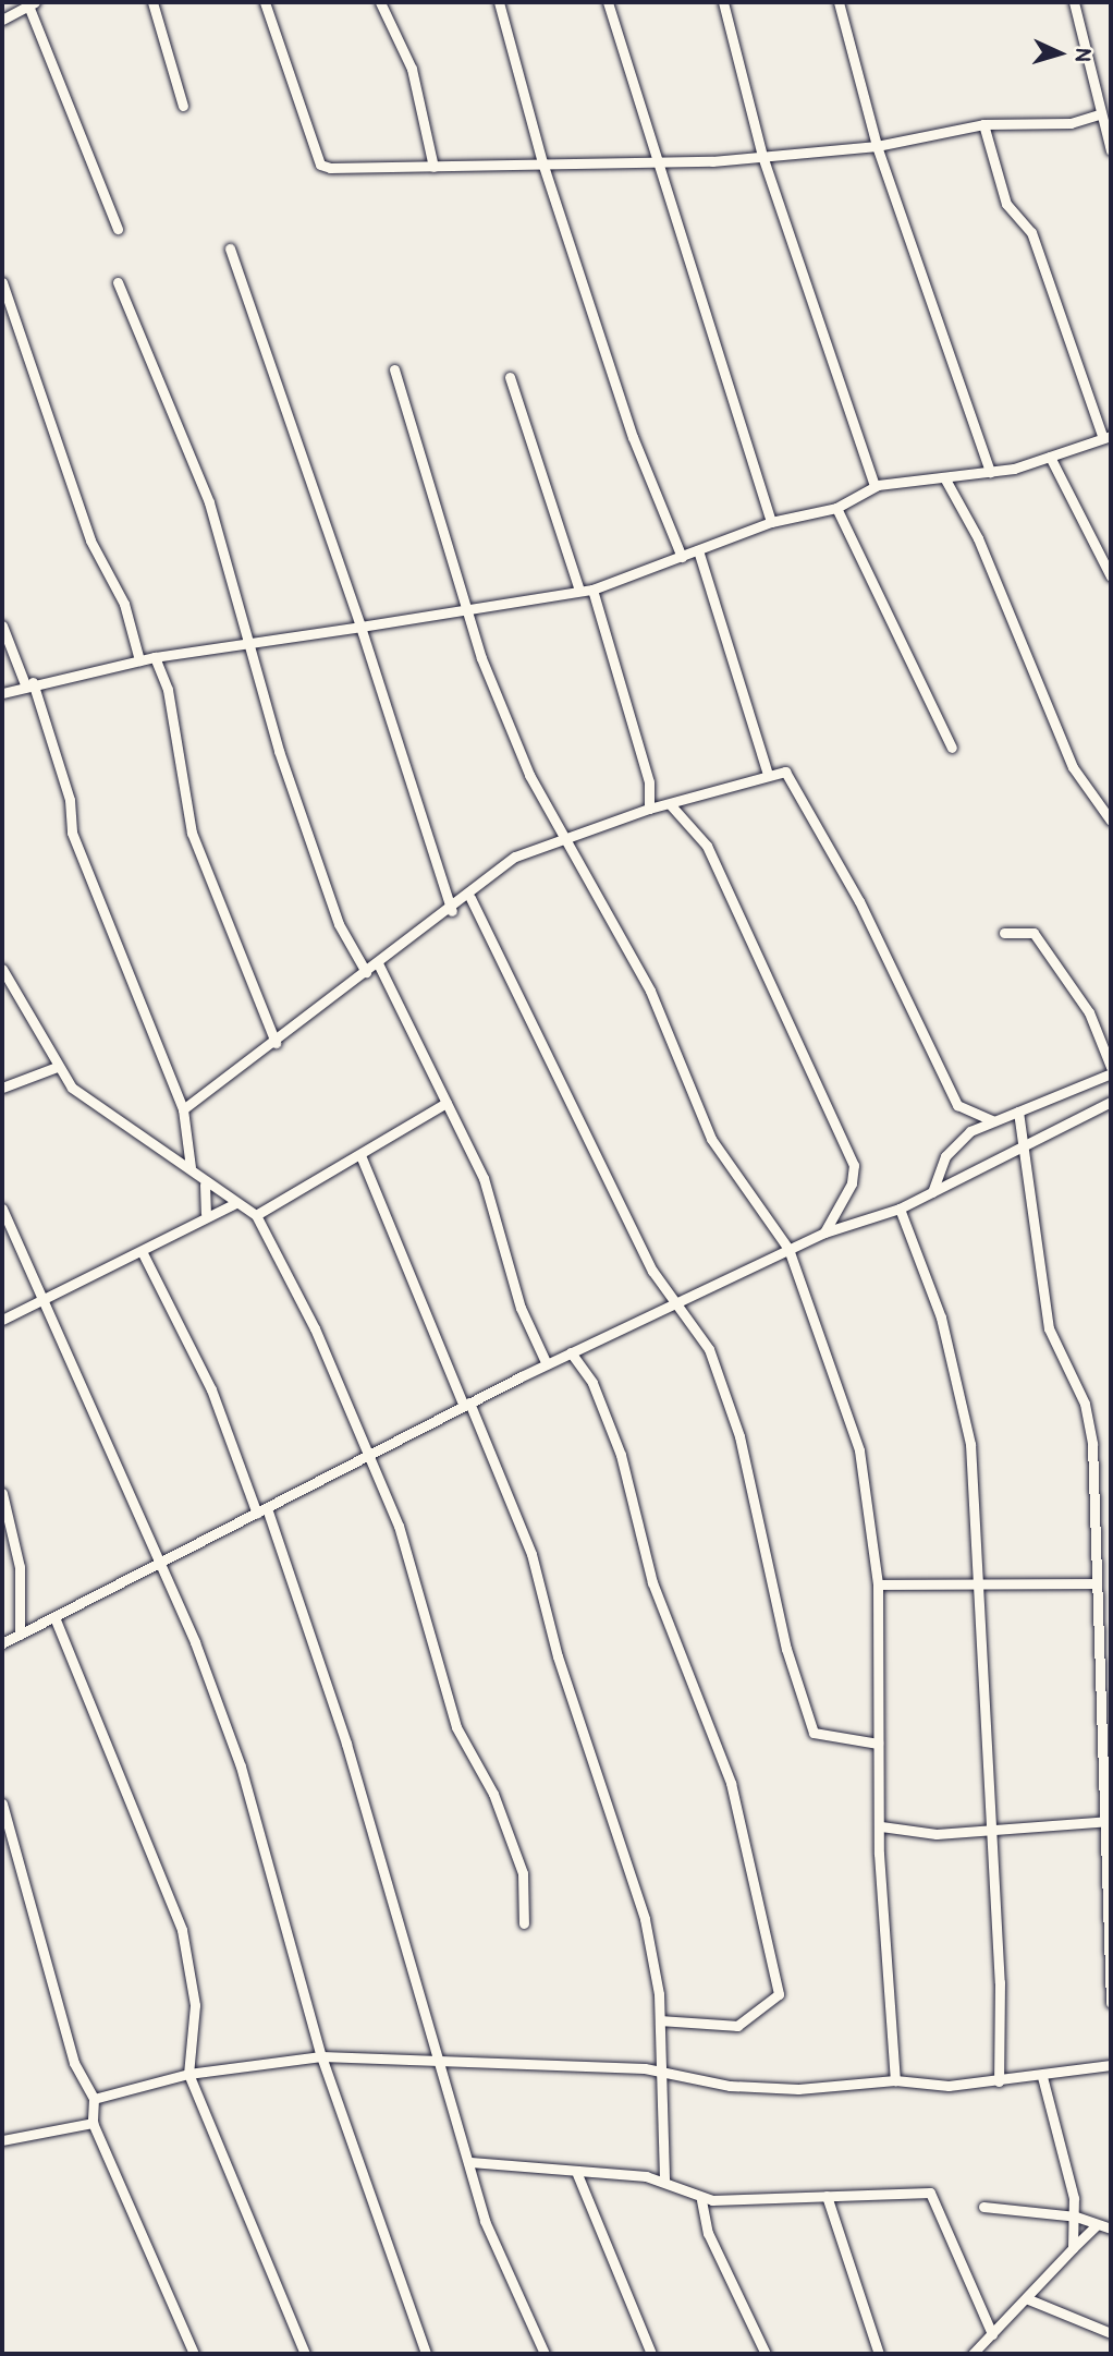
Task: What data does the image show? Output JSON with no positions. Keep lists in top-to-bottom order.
{
  "north": "right"
}
